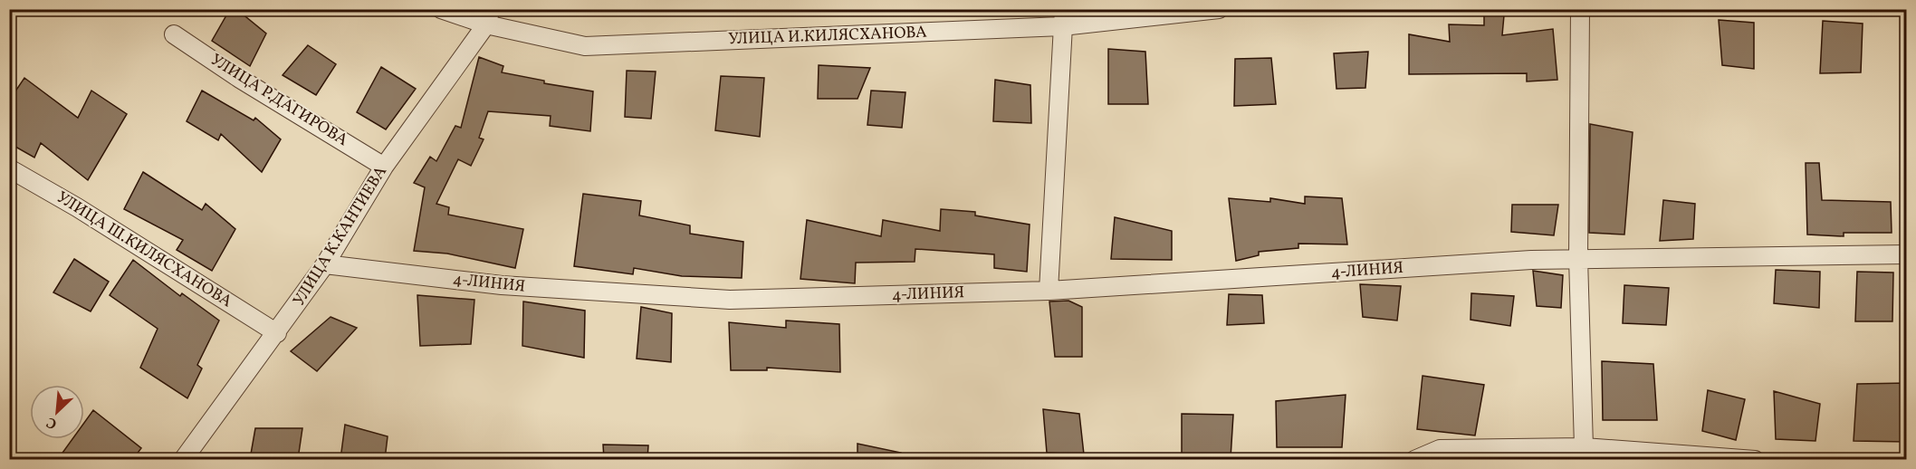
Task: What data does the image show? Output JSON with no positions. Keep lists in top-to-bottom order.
{
  "streets": {
    "street": [
      "УЛИЦА И.КИЛЯСХАНОВА",
      "УЛИЦА Р.ДАГИРОВА",
      "УЛИЦА К.КАНТИЕВА",
      "УЛИЦА Ш.КИЛЯСХАНОВА",
      "4-ЛИНИЯ"
    ]
  },
  "crossings": [
    ["УЛИЦА И.КИЛЯСХАНОВА", "УЛИЦА К.КАНТИЕВА"],
    ["УЛИЦА Р.ДАГИРОВА", "УЛИЦА К.КАНТИЕВА"],
    ["УЛИЦА К.КАНТИЕВА", "УЛИЦА Ш.КИЛЯСХАНОВА"],
    ["УЛИЦА К.КАНТИЕВА", "4-ЛИНИЯ"]
  ],
  "north": "bottom left"
}
